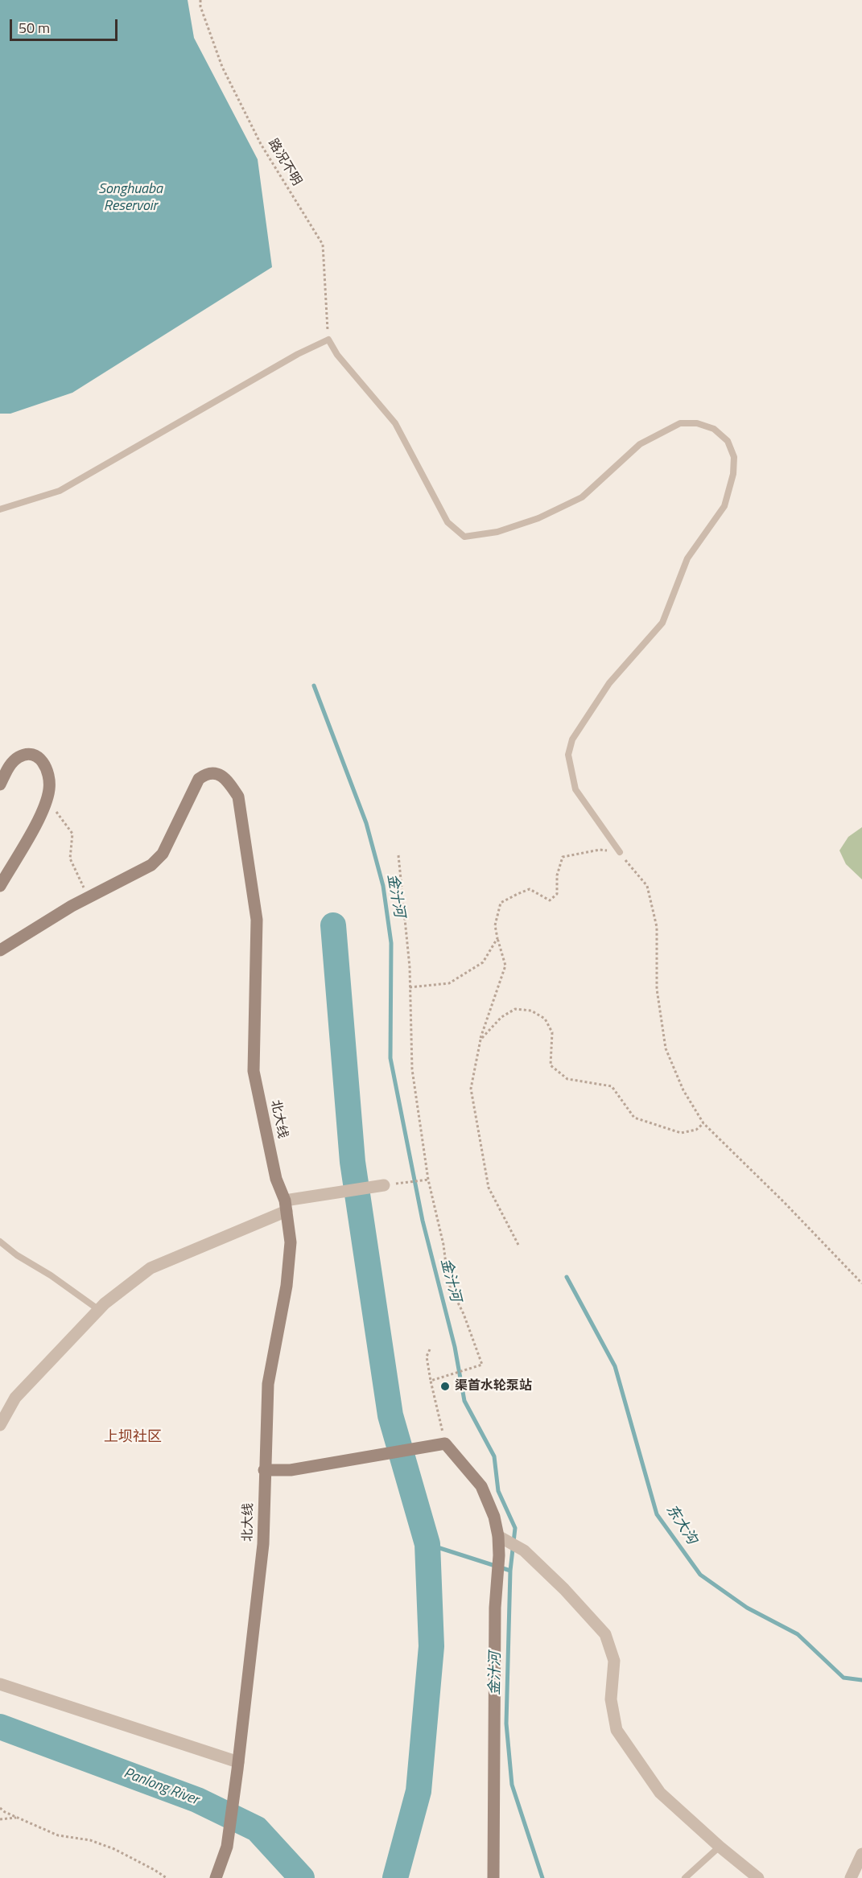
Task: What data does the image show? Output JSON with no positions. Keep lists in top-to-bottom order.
{
  "streets": {
    "street": ["北大线"],
    "path": ["路况不明"]
  },
  "districts": ["上坝社区"],
  "water": [
    "Songhuaba Reservoir",
    "金汁河",
    "东大沟",
    "Panlong River"
  ],
  "places": ["渠首水轮泵站"],
  "scale_bar": "50 m"
}
